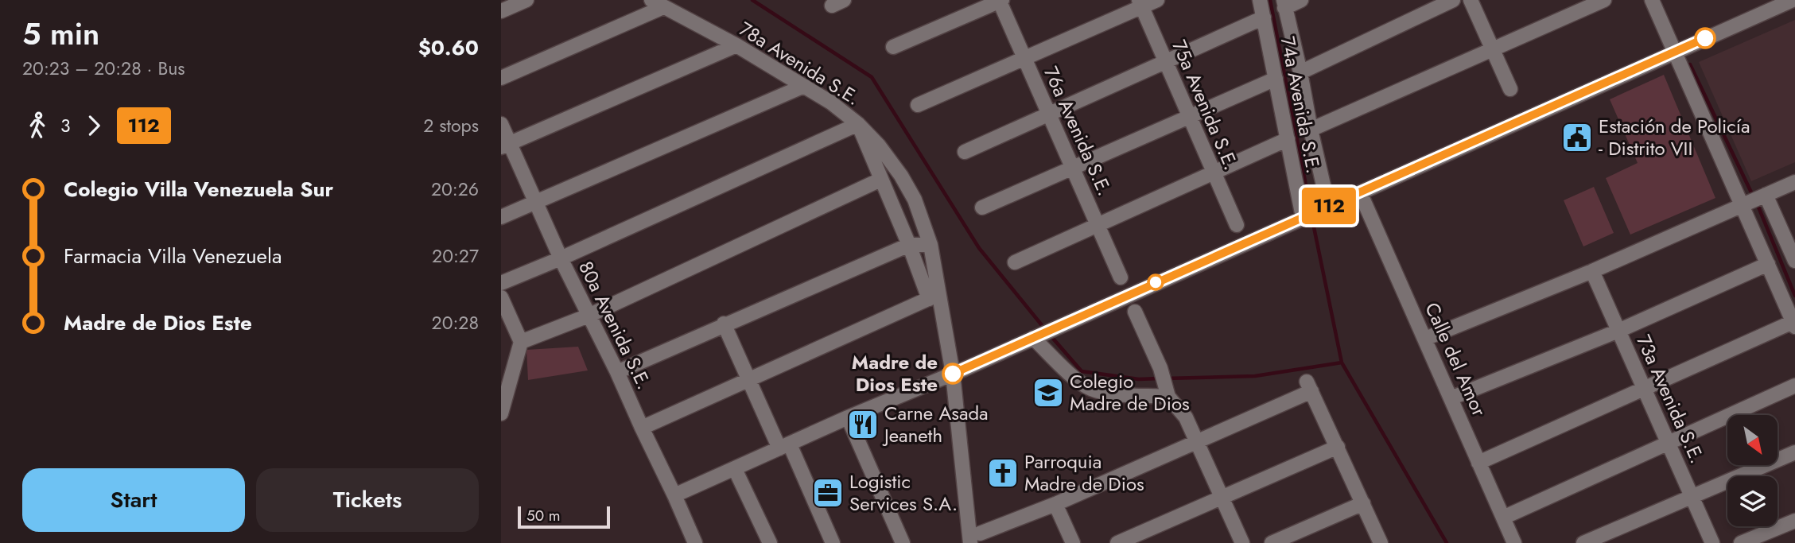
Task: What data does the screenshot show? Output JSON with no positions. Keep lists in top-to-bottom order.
{
  "streets": {
    "street": [
      "78a Avenida S.E.",
      "75a Avenida S.E.",
      "74a Avenida S.E.",
      "76a Avenida S.E.",
      "80a Avenida S.E.",
      "Calle del Amor",
      "73a Avenida S.E."
    ]
  },
  "places": {
    "public building": ["Estación de Policía - Distrito VII"],
    "other": ["Madre de Dios Este"],
    "school or university": ["Colegio Madre de Dios"],
    "restaurant": ["Carne Asada Jeaneth"],
    "church": ["Parroquia Madre de Dios"],
    "office": ["Logistic Services S.A."]
  },
  "lines": ["bus line 112"],
  "scale_bar": "50 m",
  "north": "bottom right",
  "page": {
    "heading": ["5 min", "20:23 – 20:28 · Bus", "$0.60"],
    "on_map": "112",
    "legs": ["3", "112", "2 stops"],
    "list": [
      {
        "name": "Colegio Villa Venezuela Sur",
        "value": "20:26"
      },
      {
        "name": "Farmacia Villa Venezuela",
        "value": "20:27"
      },
      {
        "name": "Madre de Dios Este",
        "value": "20:28"
      }
    ],
    "buttons": ["Start", "Tickets"],
    "scale": "50 m"
  }
}
